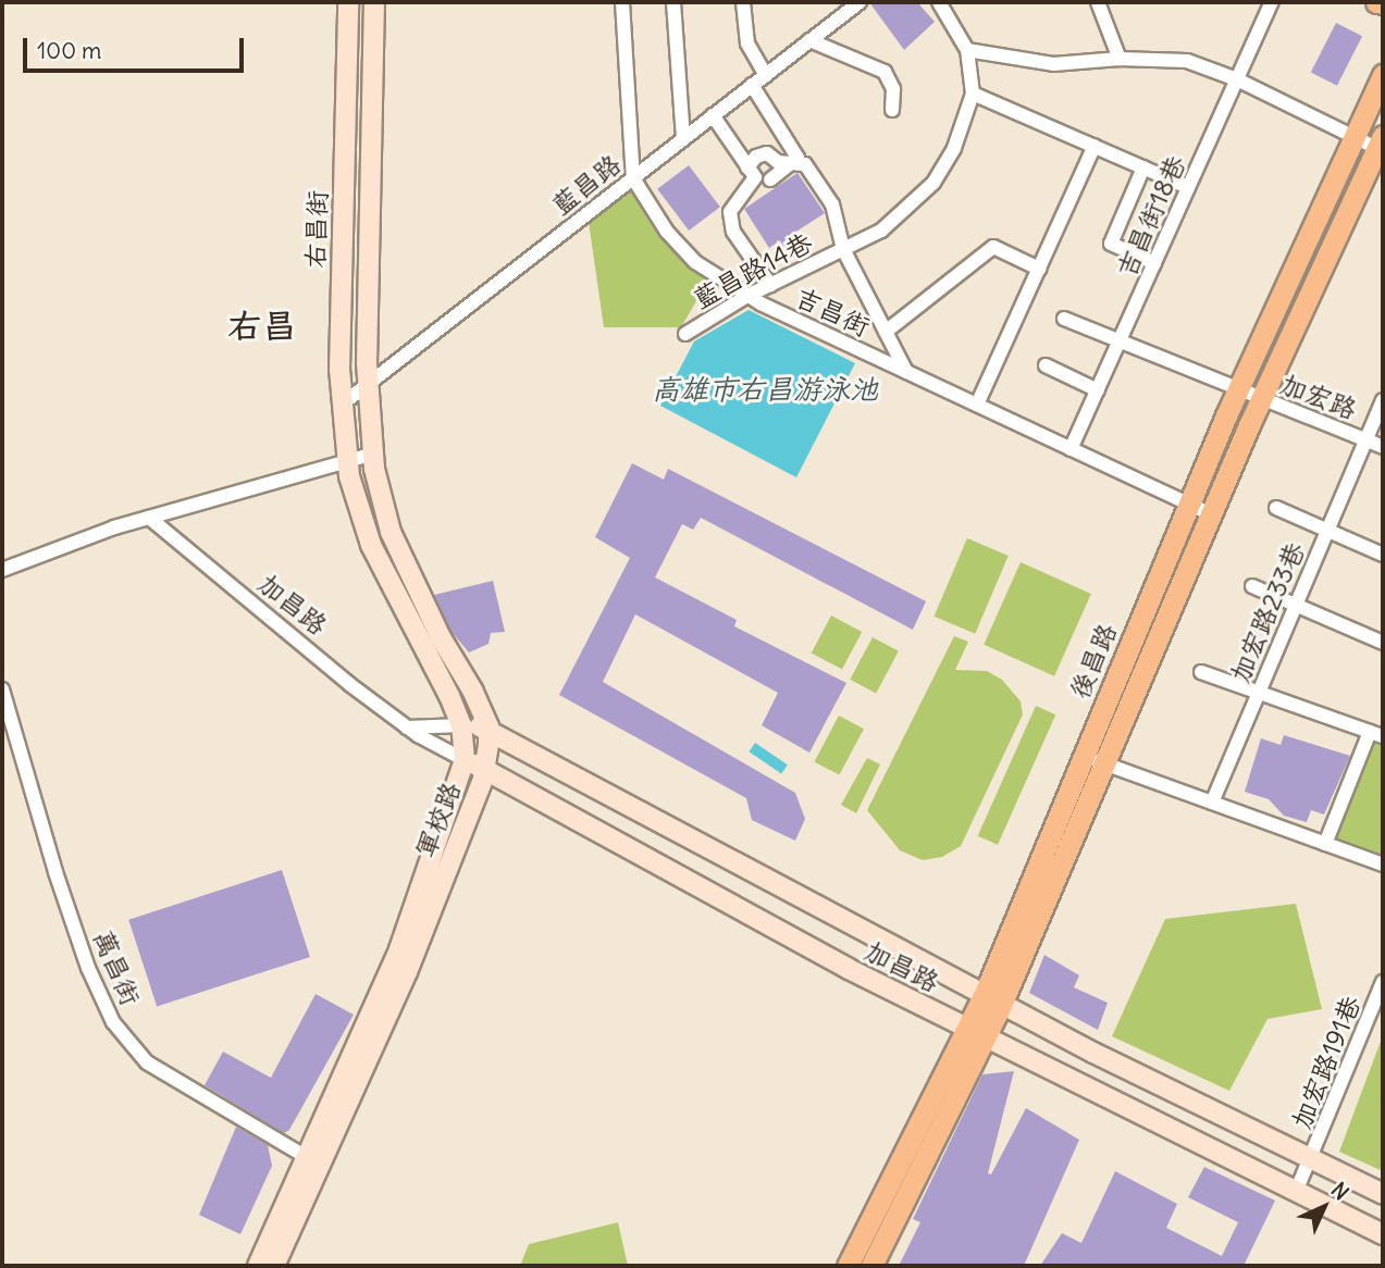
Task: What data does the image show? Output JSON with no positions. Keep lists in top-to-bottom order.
{
  "streets": {
    "main road": ["後昌路"],
    "street": [
      "藍昌路",
      "吉昌街18巷",
      "右昌街",
      "藍昌路14巷",
      "吉昌街",
      "加宏路",
      "加昌路",
      "加宏路233巷",
      "軍校路",
      "萬昌街",
      "加宏路191巷"
    ]
  },
  "crossings": [
    ["藍昌路", "右昌街"],
    ["藍昌路", "吉昌街"],
    ["藍昌路", "軍校路"],
    ["吉昌街18巷", "吉昌街"],
    ["吉昌街18巷", "加宏路"],
    ["右昌街", "軍校路"],
    ["藍昌路14巷", "吉昌街"],
    ["吉昌街", "後昌路"],
    ["加宏路", "加宏路233巷"],
    ["加宏路", "後昌路"],
    ["加昌路", "後昌路"],
    ["加昌路", "軍校路"],
    ["加昌路", "加宏路191巷"],
    ["軍校路", "萬昌街"]
  ],
  "districts": ["右昌"],
  "water": ["高雄市右昌游泳池"],
  "scale_bar": "100 m",
  "north": "top right"
}
